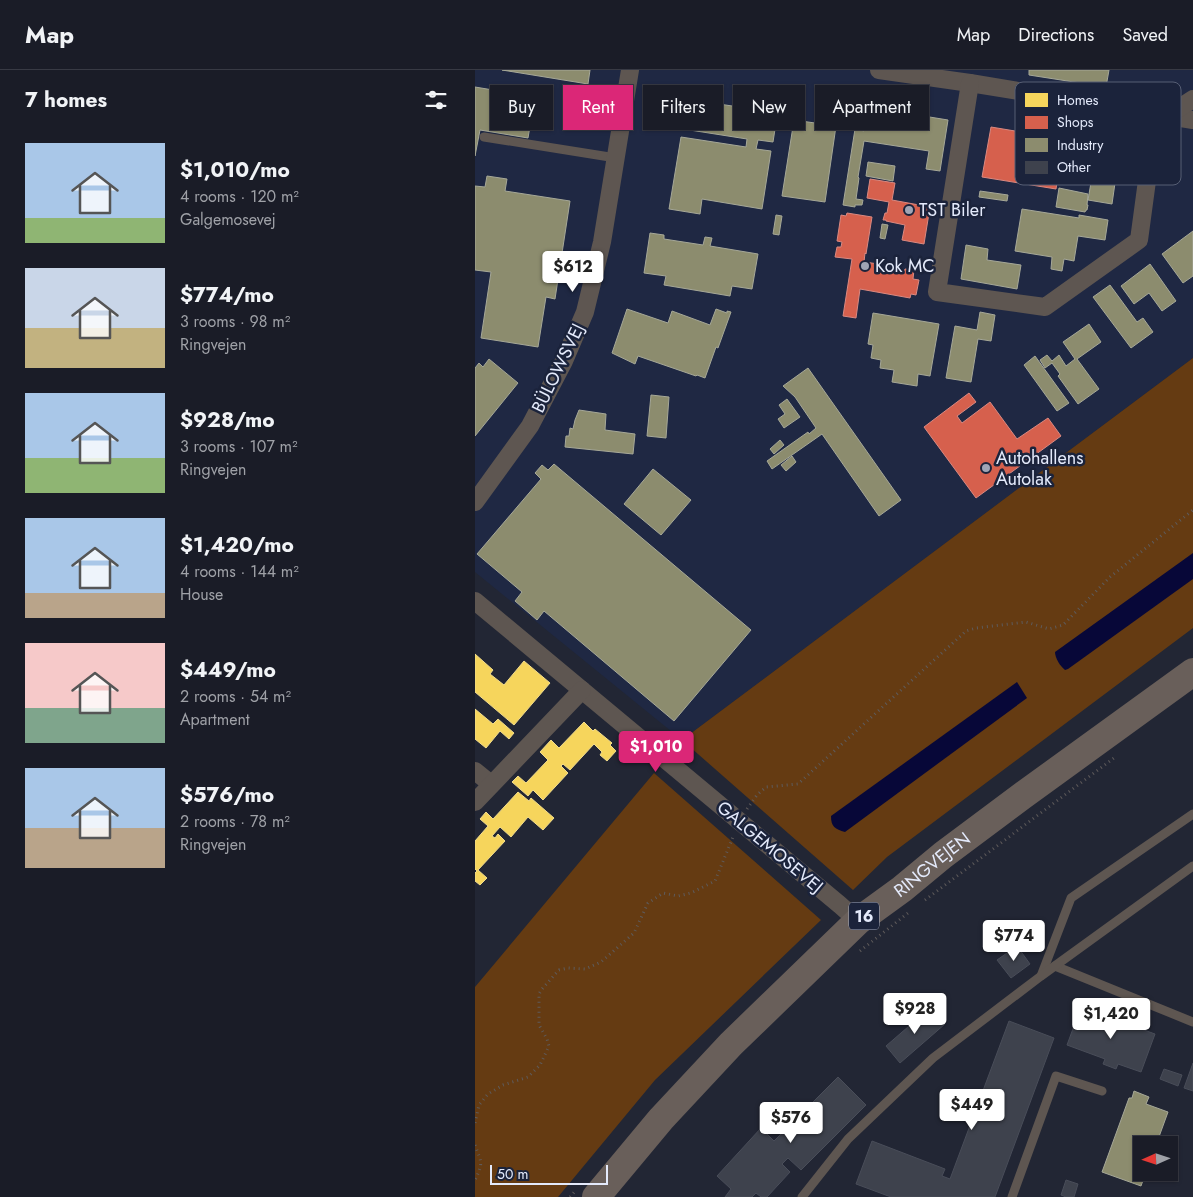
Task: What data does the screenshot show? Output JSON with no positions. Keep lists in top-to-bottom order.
{
  "streets": {
    "main road": ["RINGVEJEN", "16"],
    "street": ["BÜLOWSVEJ", "GALGEMOSEVEJ"]
  },
  "crossings": [
    ["GALGEMOSEVEJ", "RINGVEJEN"]
  ],
  "places": ["TST Biler", "Kok MC", "Autohallens Autolak"],
  "legend": [
    "Homes",
    "Shops",
    "Industry",
    "Other"
  ],
  "scale_bar": "50 m",
  "north": "left",
  "page": {
    "header": "Map",
    "nav": ["Map", "Directions", "Saved"],
    "heading": "7 homes",
    "chip": [
      "Buy",
      "Rent",
      "Filters",
      "New",
      "Apartment"
    ],
    "list": [
      {
        "name": "$1,010/mo",
        "note": "4 rooms · 120 m² · Galgemosevej"
      },
      {
        "name": "$774/mo",
        "note": "3 rooms · 98 m² · Ringvejen"
      },
      {
        "name": "$928/mo",
        "note": "3 rooms · 107 m² · Ringvejen"
      },
      {
        "name": "$1,420/mo",
        "note": "4 rooms · 144 m² · House"
      },
      {
        "name": "$449/mo",
        "note": "2 rooms · 54 m² · Apartment"
      },
      {
        "name": "$576/mo",
        "note": "2 rooms · 78 m² · Ringvejen"
      }
    ],
    "price": [
      "$612",
      "$1,010",
      "$774",
      "$928",
      "$1,420",
      "$449",
      "$576"
    ],
    "scale": "50 m"
  }
}
